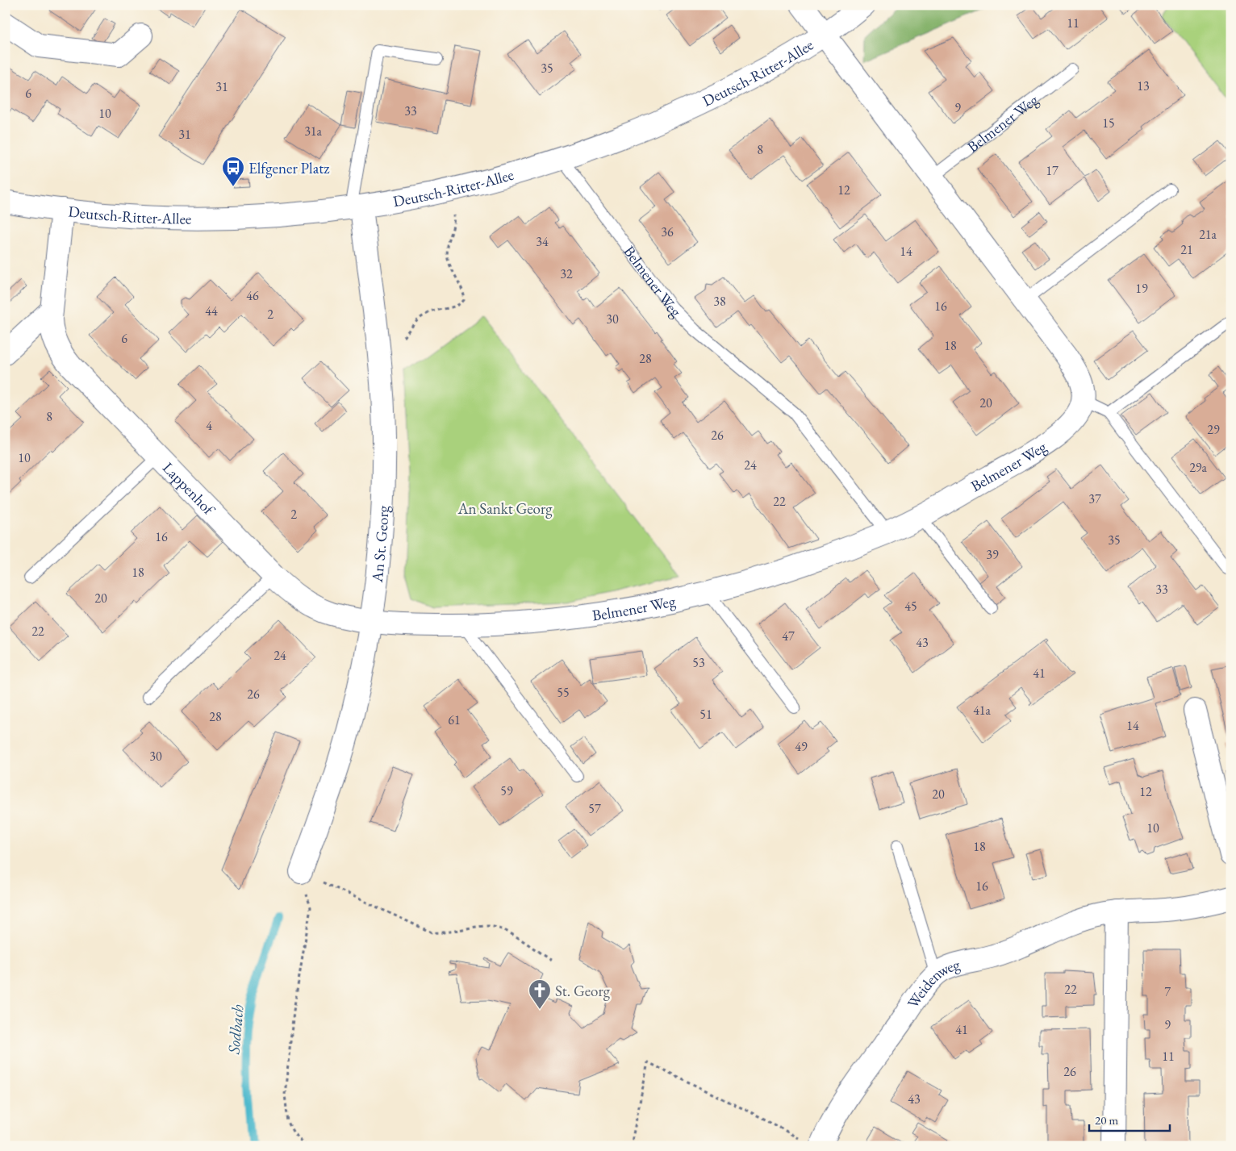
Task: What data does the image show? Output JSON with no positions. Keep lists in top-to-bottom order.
{
  "streets": {
    "street": [
      "Deutsch-Ritter-Allee",
      "Belmener Weg",
      "Lappenhof",
      "An St. Georg",
      "Weidenweg"
    ]
  },
  "crossings": [
    ["Deutsch-Ritter-Allee", "Belmener Weg"],
    ["Deutsch-Ritter-Allee", "Lappenhof"],
    ["Deutsch-Ritter-Allee", "An St. Georg"],
    ["Belmener Weg", "Lappenhof"],
    ["Belmener Weg", "An St. Georg"],
    ["Lappenhof", "An St. Georg"]
  ],
  "water": ["Sodbach"],
  "parks": ["An Sankt Georg"],
  "places": {
    "bus stop": ["Elfgener Platz"],
    "church": ["St. Georg"]
  },
  "house_numbers": [
    "11",
    "35",
    "13",
    "31",
    "6",
    "9",
    "33",
    "10",
    "15",
    "31a",
    "31",
    "8",
    "17",
    "12",
    "36",
    "21a",
    "34",
    "21",
    "14",
    "32",
    "19",
    "46",
    "38",
    "16",
    "44",
    "2",
    "30",
    "6",
    "18",
    "28",
    "20",
    "8",
    "4",
    "29",
    "26",
    "10",
    "24",
    "29a",
    "37",
    "22",
    "2",
    "16",
    "35",
    "39",
    "18",
    "33",
    "20",
    "45",
    "22",
    "47",
    "43",
    "24",
    "53",
    "41",
    "55",
    "26",
    "41a",
    "51",
    "28",
    "61",
    "14",
    "49",
    "30",
    "59",
    "12",
    "20",
    "57",
    "10",
    "18",
    "16",
    "22",
    "7",
    "9",
    "41",
    "11",
    "26",
    "43"
  ],
  "scale_bar": "20 m"
}
